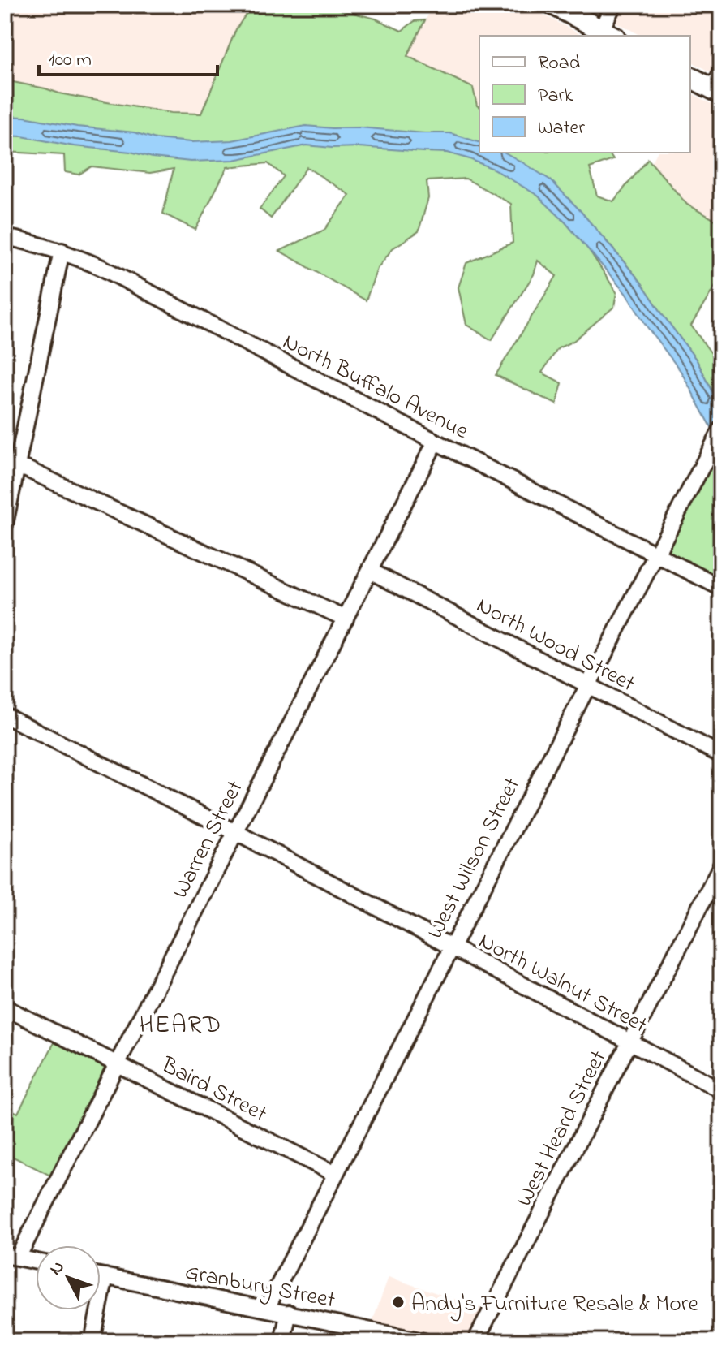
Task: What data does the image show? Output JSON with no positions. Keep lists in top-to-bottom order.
{
  "streets": {
    "street": [
      "North Buffalo Avenue",
      "North Wood Street",
      "Warren Street",
      "West Wilson Street",
      "North Walnut Street",
      "Baird Street",
      "West Heard Street",
      "Granbury Street"
    ]
  },
  "crossings": [
    ["North Buffalo Avenue", "Warren Street"],
    ["North Buffalo Avenue", "West Wilson Street"],
    ["North Wood Street", "Warren Street"],
    ["North Wood Street", "West Wilson Street"],
    ["Warren Street", "North Walnut Street"],
    ["Warren Street", "Baird Street"],
    ["West Wilson Street", "North Walnut Street"],
    ["West Wilson Street", "Baird Street"],
    ["West Wilson Street", "Granbury Street"],
    ["North Walnut Street", "West Heard Street"]
  ],
  "districts": ["HEARD"],
  "places": ["Andy's Furniture Resale & More"],
  "legend": ["Road", "Park", "Water"],
  "scale_bar": "100 m",
  "north": "top left"
}
